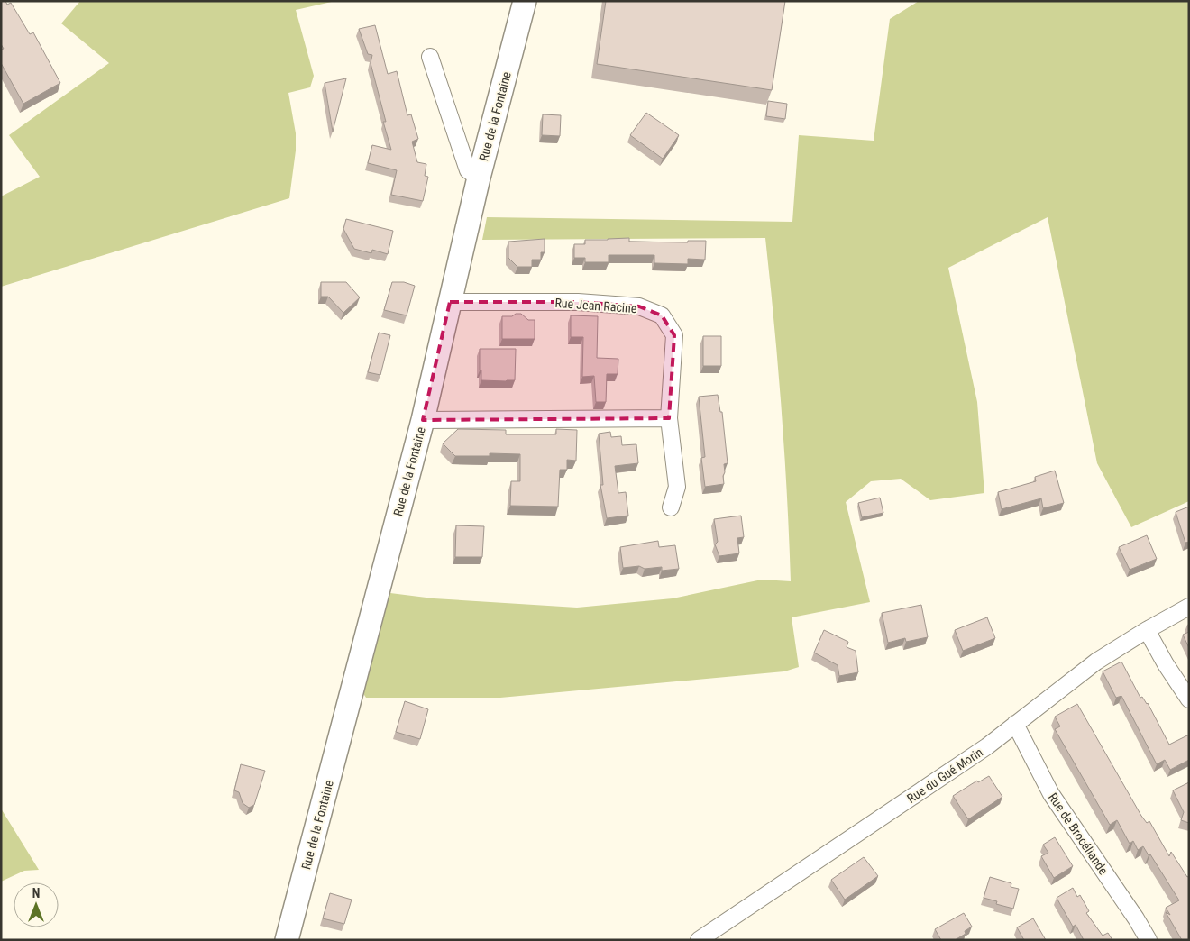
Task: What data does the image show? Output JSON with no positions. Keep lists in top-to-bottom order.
{
  "streets": {
    "street": [
      "Rue de la Fontaine",
      "Rue Jean Racine",
      "Rue du Gué Morin",
      "Rue de Brocéliande"
    ]
  },
  "crossings": [
    ["Rue de la Fontaine", "Rue Jean Racine"],
    ["Rue du Gué Morin", "Rue de Brocéliande"]
  ],
  "north": "top"
}
